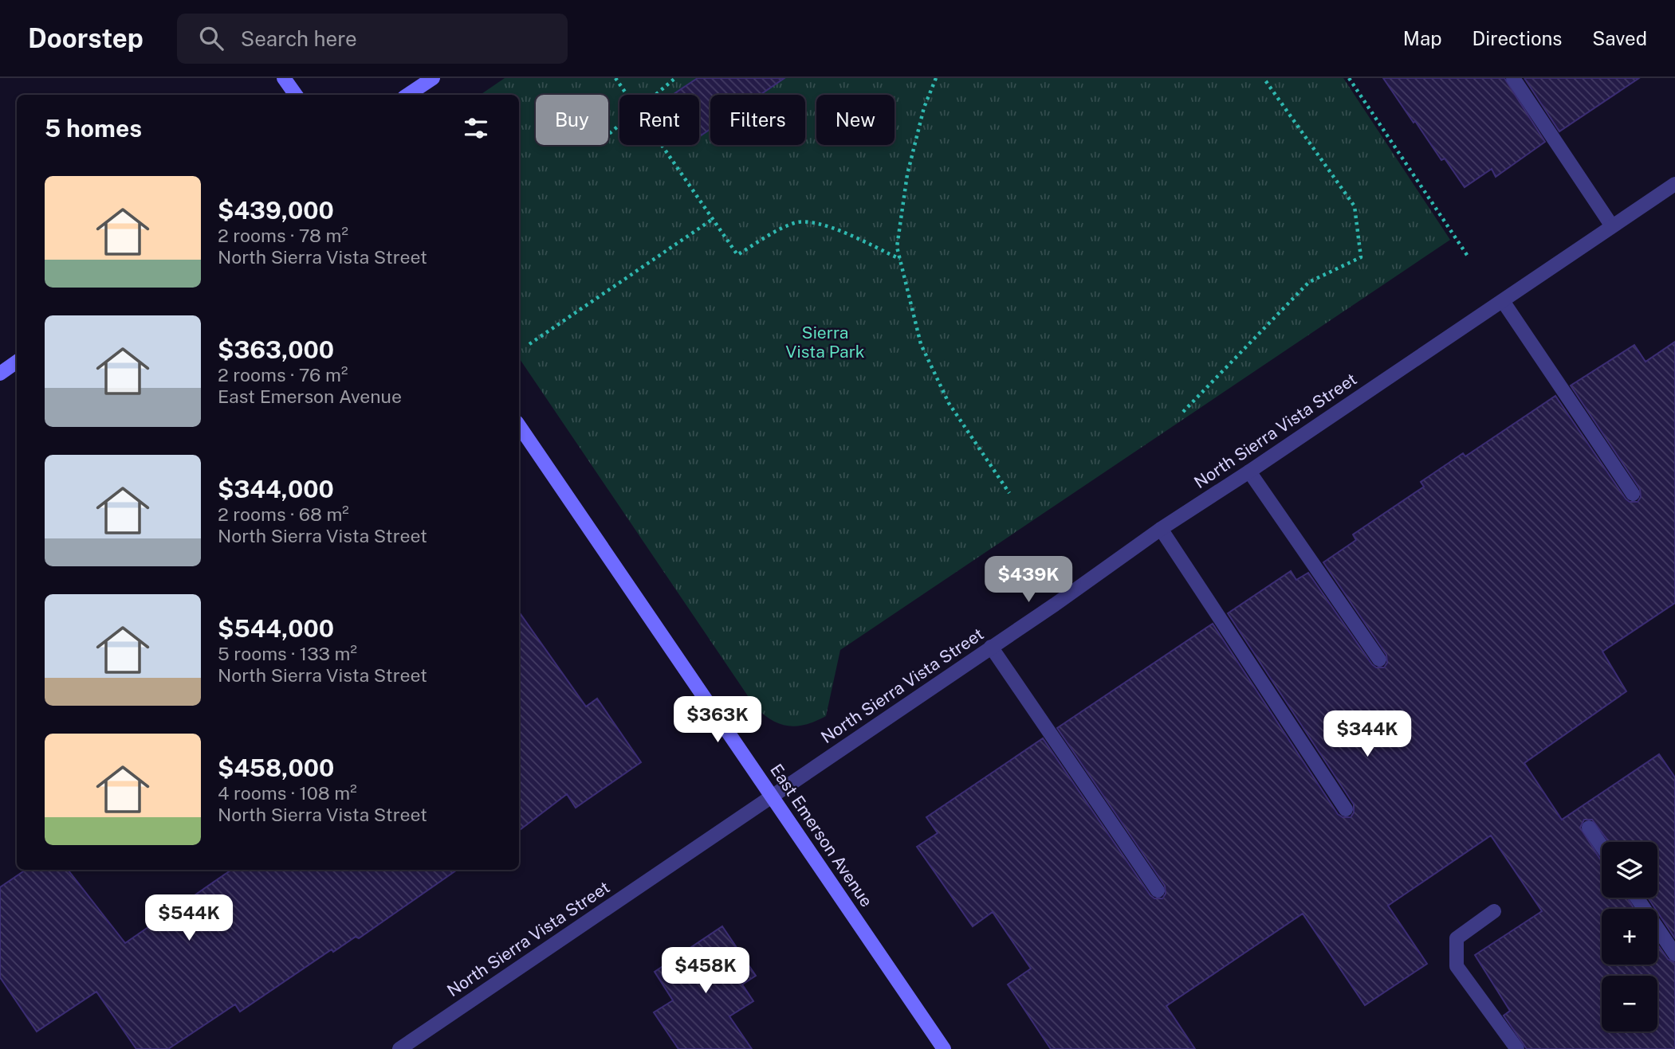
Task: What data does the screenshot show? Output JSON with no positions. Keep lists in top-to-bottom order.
{
  "streets": {
    "street": ["North Sierra Vista Street", "East Emerson Avenue"]
  },
  "crossings": [
    ["North Sierra Vista Street", "East Emerson Avenue"]
  ],
  "parks": ["Sierra Vista Park"],
  "page": {
    "header": "Doorstep",
    "search": "Search here",
    "nav": ["Map", "Directions", "Saved"],
    "chip": [
      "Buy",
      "Rent",
      "Filters",
      "New"
    ],
    "heading": "5 homes",
    "list": [
      {
        "name": "$439,000",
        "note": "2 rooms · 78 m² · North Sierra Vista Street"
      },
      {
        "name": "$363,000",
        "note": "2 rooms · 76 m² · East Emerson Avenue"
      },
      {
        "name": "$344,000",
        "note": "2 rooms · 68 m² · North Sierra Vista Street"
      },
      {
        "name": "$544,000",
        "note": "5 rooms · 133 m² · North Sierra Vista Street"
      },
      {
        "name": "$458,000",
        "note": "4 rooms · 108 m² · North Sierra Vista Street"
      }
    ],
    "price": [
      "$439K",
      "$363K",
      "$344K",
      "$544K",
      "$458K"
    ],
    "map_buttons": ["+", "−"]
  }
}
